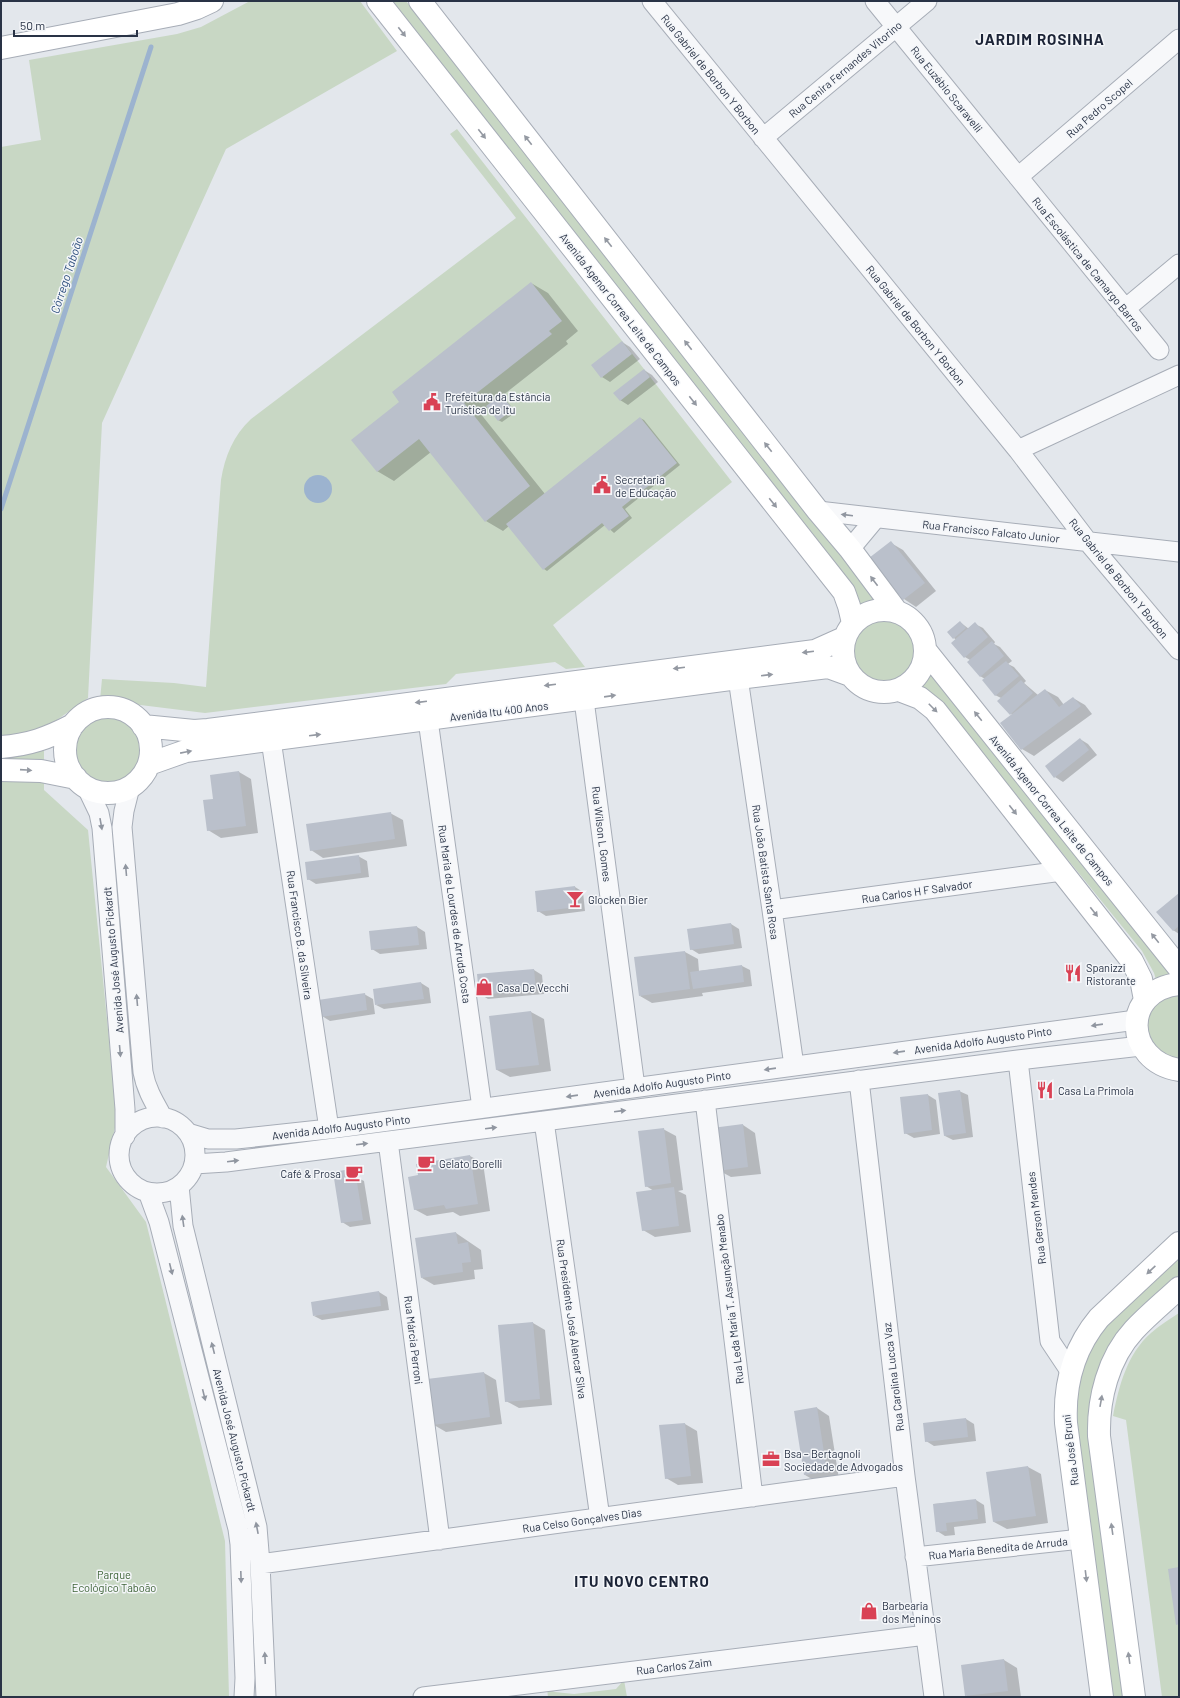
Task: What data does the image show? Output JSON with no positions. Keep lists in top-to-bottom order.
{
  "streets": {
    "street": [
      "Rua Cenira Fernandes Vitorino",
      "Rua Gabriel de Borbon Y Borbon",
      "Rua Euzébio Scaravelli",
      "Rua Pedro Scopel",
      "Rua Escolástica de Camargo Barros",
      "Avenida Agenor Correa Leite de Campos",
      "Rua Francisco Falcato Junior",
      "Avenida Itu 400 Anos",
      "Rua Wilson L Gomes",
      "Rua João Batista Santa Rosa",
      "Rua Carlos H F Salvador",
      "Rua Maria de Lourdes de Arruda Costa",
      "Rua Francisco B. da Silveira",
      "Avenida José Augusto Pickardt",
      "Avenida Adolfo Augusto Pinto",
      "Rua Gerson Mendes",
      "Rua Leda Maria T. Assunção Menabo",
      "Rua Presidente José Alencar Silva",
      "Rua Márcia Perroni",
      "Rua Carolina Lucca Vaz",
      "Rua José Bruni",
      "Rua Celso Gonçalves Dias",
      "Rua Maria Benedita de Arruda",
      "Rua Carlos Zaim"
    ]
  },
  "crossings": [
    ["Rua Cenira Fernandes Vitorino", "Rua Gabriel de Borbon Y Borbon"],
    ["Rua Cenira Fernandes Vitorino", "Rua Euzébio Scaravelli"],
    ["Rua Gabriel de Borbon Y Borbon", "Rua Francisco Falcato Junior"],
    ["Rua Euzébio Scaravelli", "Rua Pedro Scopel"],
    ["Rua Euzébio Scaravelli", "Rua Escolástica de Camargo Barros"],
    ["Rua Pedro Scopel", "Rua Escolástica de Camargo Barros"],
    ["Avenida Agenor Correa Leite de Campos", "Avenida Itu 400 Anos"],
    ["Avenida Itu 400 Anos", "Rua Wilson L Gomes"],
    ["Avenida Itu 400 Anos", "Rua João Batista Santa Rosa"],
    ["Avenida Itu 400 Anos", "Rua Maria de Lourdes de Arruda Costa"],
    ["Avenida Itu 400 Anos", "Rua Francisco B. da Silveira"],
    ["Avenida Itu 400 Anos", "Avenida José Augusto Pickardt"],
    ["Rua Wilson L Gomes", "Avenida Adolfo Augusto Pinto"],
    ["Rua João Batista Santa Rosa", "Rua Carlos H F Salvador"],
    ["Rua João Batista Santa Rosa", "Avenida Adolfo Augusto Pinto"],
    ["Rua Maria de Lourdes de Arruda Costa", "Avenida Adolfo Augusto Pinto"],
    ["Rua Francisco B. da Silveira", "Avenida Adolfo Augusto Pinto"],
    ["Avenida José Augusto Pickardt", "Avenida Adolfo Augusto Pinto"],
    ["Avenida José Augusto Pickardt", "Rua Celso Gonçalves Dias"],
    ["Avenida Adolfo Augusto Pinto", "Rua Gerson Mendes"],
    ["Avenida Adolfo Augusto Pinto", "Rua Leda Maria T. Assunção Menabo"],
    ["Avenida Adolfo Augusto Pinto", "Rua Presidente José Alencar Silva"],
    ["Avenida Adolfo Augusto Pinto", "Rua Márcia Perroni"],
    ["Avenida Adolfo Augusto Pinto", "Rua Carolina Lucca Vaz"],
    ["Rua Gerson Mendes", "Rua José Bruni"],
    ["Rua Leda Maria T. Assunção Menabo", "Rua Celso Gonçalves Dias"],
    ["Rua Presidente José Alencar Silva", "Rua Celso Gonçalves Dias"],
    ["Rua Márcia Perroni", "Rua Celso Gonçalves Dias"],
    ["Rua Carolina Lucca Vaz", "Rua Celso Gonçalves Dias"],
    ["Rua Carolina Lucca Vaz", "Rua Maria Benedita de Arruda"],
    ["Rua Carolina Lucca Vaz", "Rua Carlos Zaim"],
    ["Rua José Bruni", "Rua Maria Benedita de Arruda"]
  ],
  "districts": ["JARDIM ROSINHA", "ITU NOVO CENTRO"],
  "water": ["Córrego Taboão"],
  "parks": ["Parque Ecológico Taboão"],
  "places": {
    "public building": ["Prefeitura da Estância Turística de Itu", "Secretaria de Educação"],
    "bar": ["Glocken Bier"],
    "restaurant": ["Spanizzi Ristorante", "Casa La Primola"],
    "shop": ["Casa De Vecchi", "Barbearia dos Meninos"],
    "cafe": ["Gelato Borelli", "Café & Prosa"],
    "office": ["Bsa – Bertagnoli Sociedade de Advogados"]
  },
  "scale_bar": "50 m"
}
